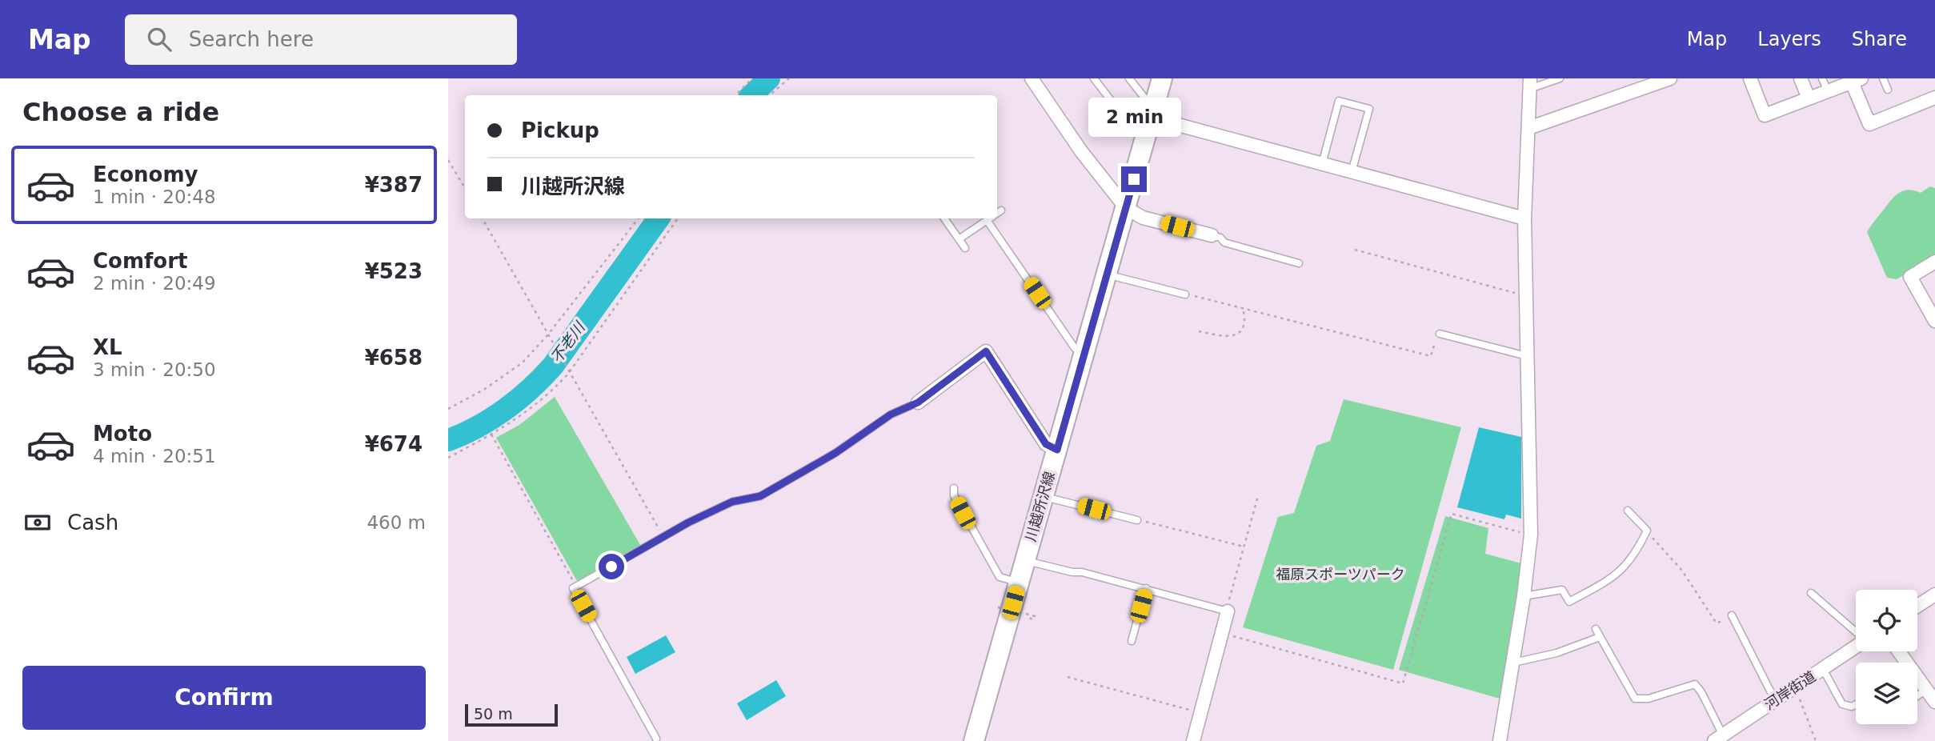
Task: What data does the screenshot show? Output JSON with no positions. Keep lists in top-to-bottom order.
{
  "streets": {
    "main road": ["川越所沢線"],
    "street": ["河岸街道"]
  },
  "water": ["不老川"],
  "parks": ["福原スポーツパーク"],
  "scale_bar": "50 m",
  "page": {
    "header": "Map",
    "search": "Search here",
    "nav": ["Map", "Layers", "Share"],
    "heading": "Choose a ride",
    "banner": ["Pickup", "川越所沢線"],
    "bubble": "2 min",
    "list": [
      {
        "name": "Economy",
        "note": "1 min · 20:48",
        "value": "¥387"
      },
      {
        "name": "Comfort",
        "note": "2 min · 20:49",
        "value": "¥523"
      },
      {
        "name": "XL",
        "note": "3 min · 20:50",
        "value": "¥658"
      },
      {
        "name": "Moto",
        "note": "4 min · 20:51",
        "value": "¥674"
      }
    ],
    "pay": ["Cash", "460 m"],
    "buttons": "Confirm",
    "scale": "50 m"
  }
}
